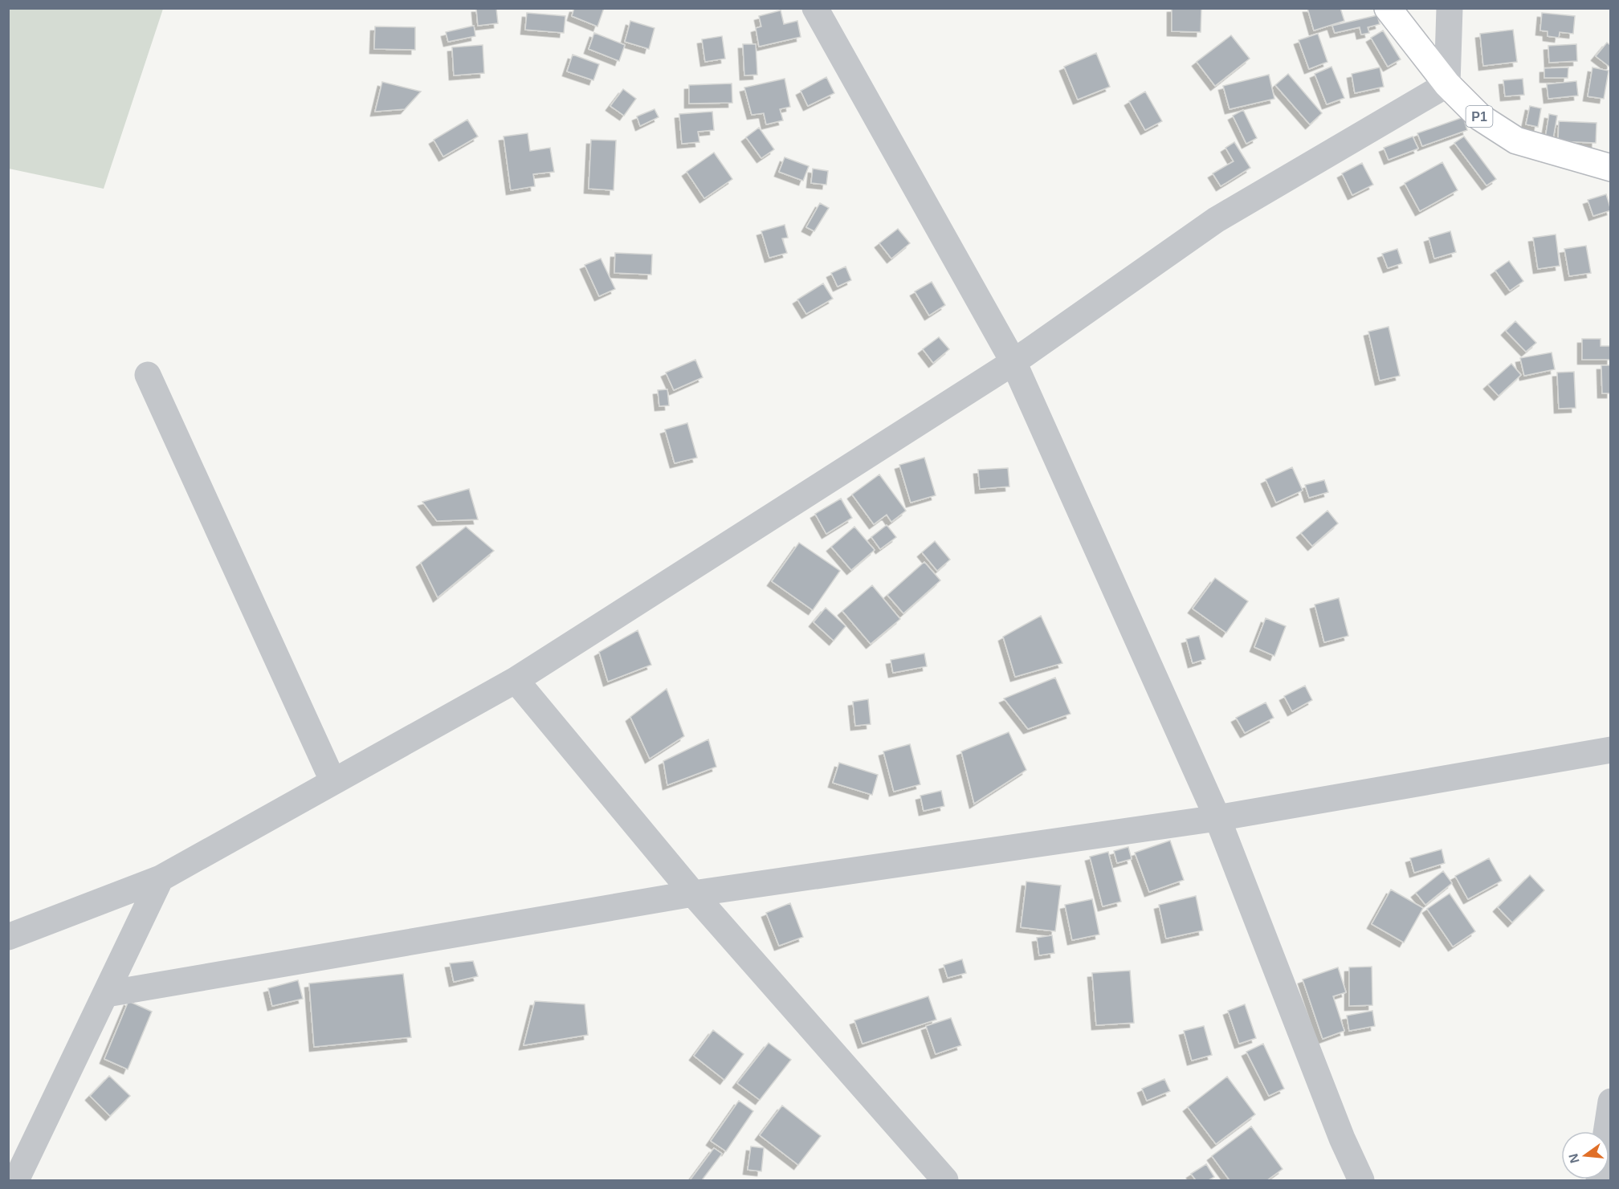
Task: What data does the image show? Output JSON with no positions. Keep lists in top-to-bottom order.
{
  "streets": {
    "main road": ["P1"]
  },
  "north": "left"
}
